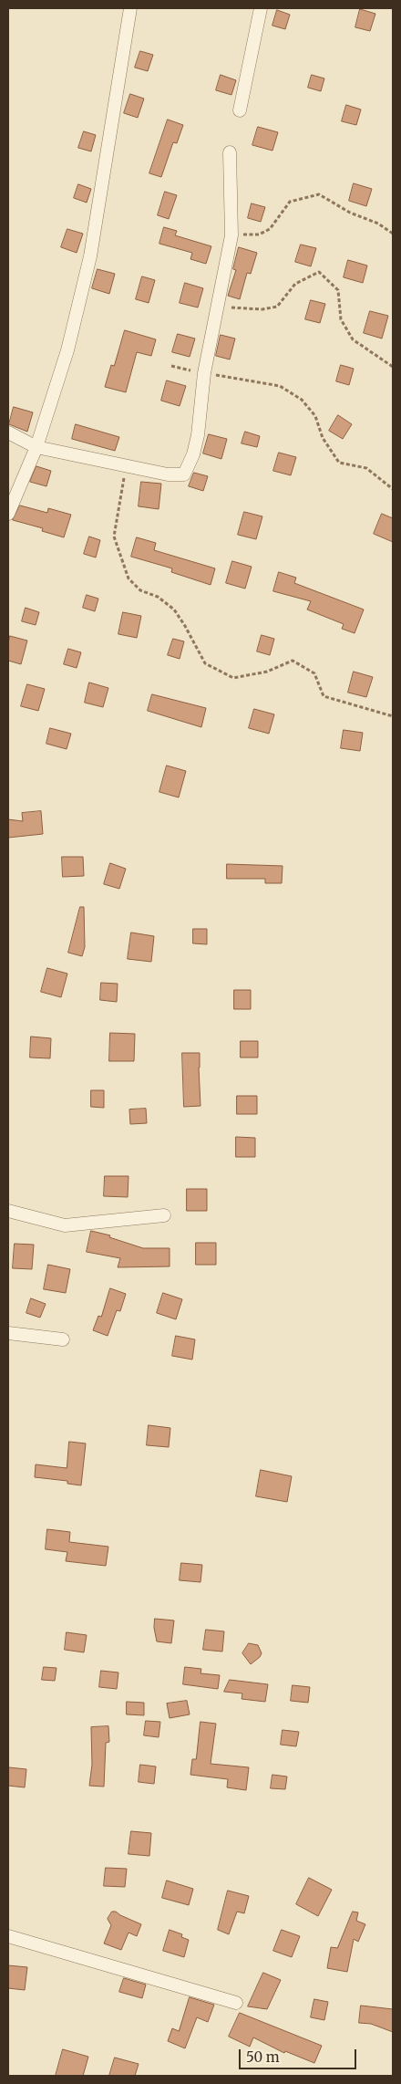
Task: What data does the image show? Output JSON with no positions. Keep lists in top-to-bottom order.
{
  "scale_bar": "50 m"
}
